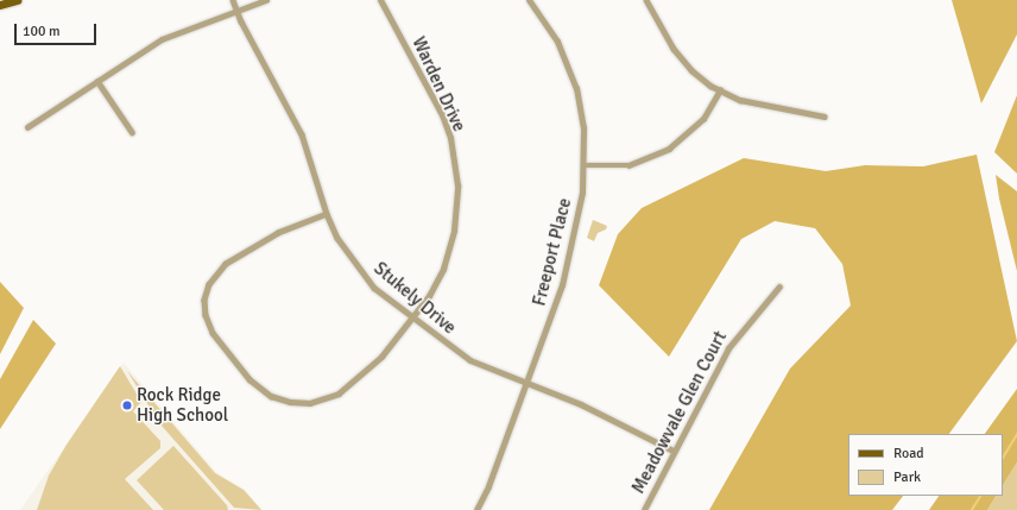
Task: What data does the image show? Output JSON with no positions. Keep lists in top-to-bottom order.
{
  "streets": {
    "street": [
      "Warden Drive",
      "Freeport Place",
      "Stukely Drive",
      "Meadowvale Glen Court"
    ]
  },
  "crossings": [
    ["Warden Drive", "Stukely Drive"],
    ["Freeport Place", "Stukely Drive"],
    ["Stukely Drive", "Meadowvale Glen Court"]
  ],
  "places": ["Rock Ridge High School"],
  "legend": ["Road", "Park"],
  "scale_bar": "100 m"
}
